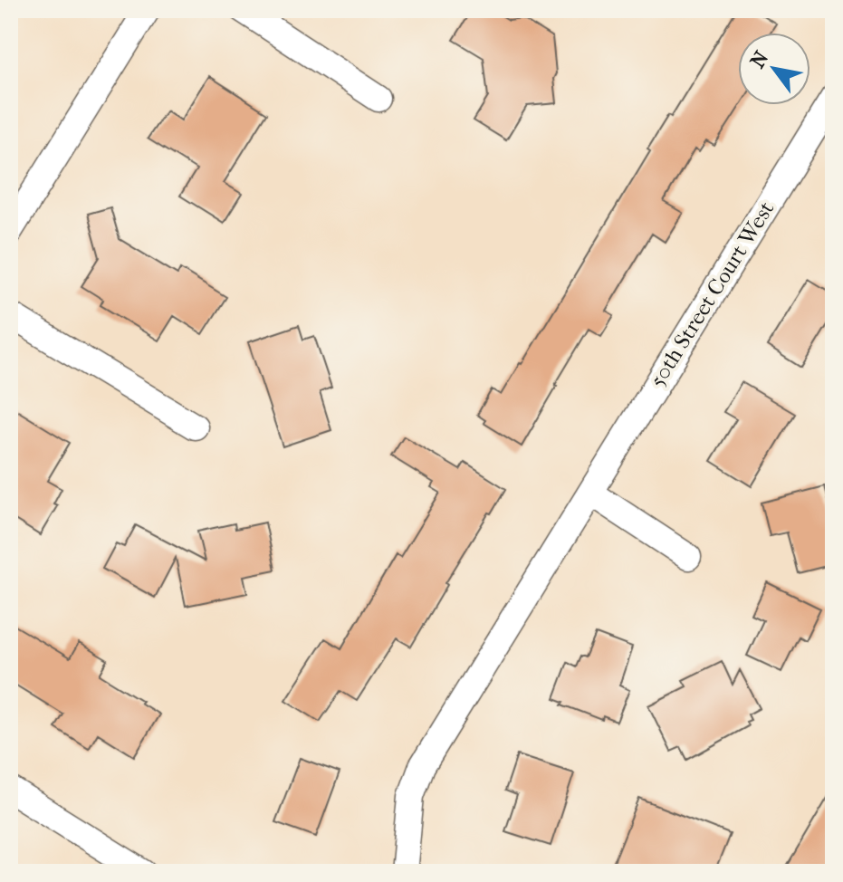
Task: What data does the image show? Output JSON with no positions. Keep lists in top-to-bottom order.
{
  "streets": {
    "street": ["50th Street Court West"]
  },
  "north": "top left"
}
